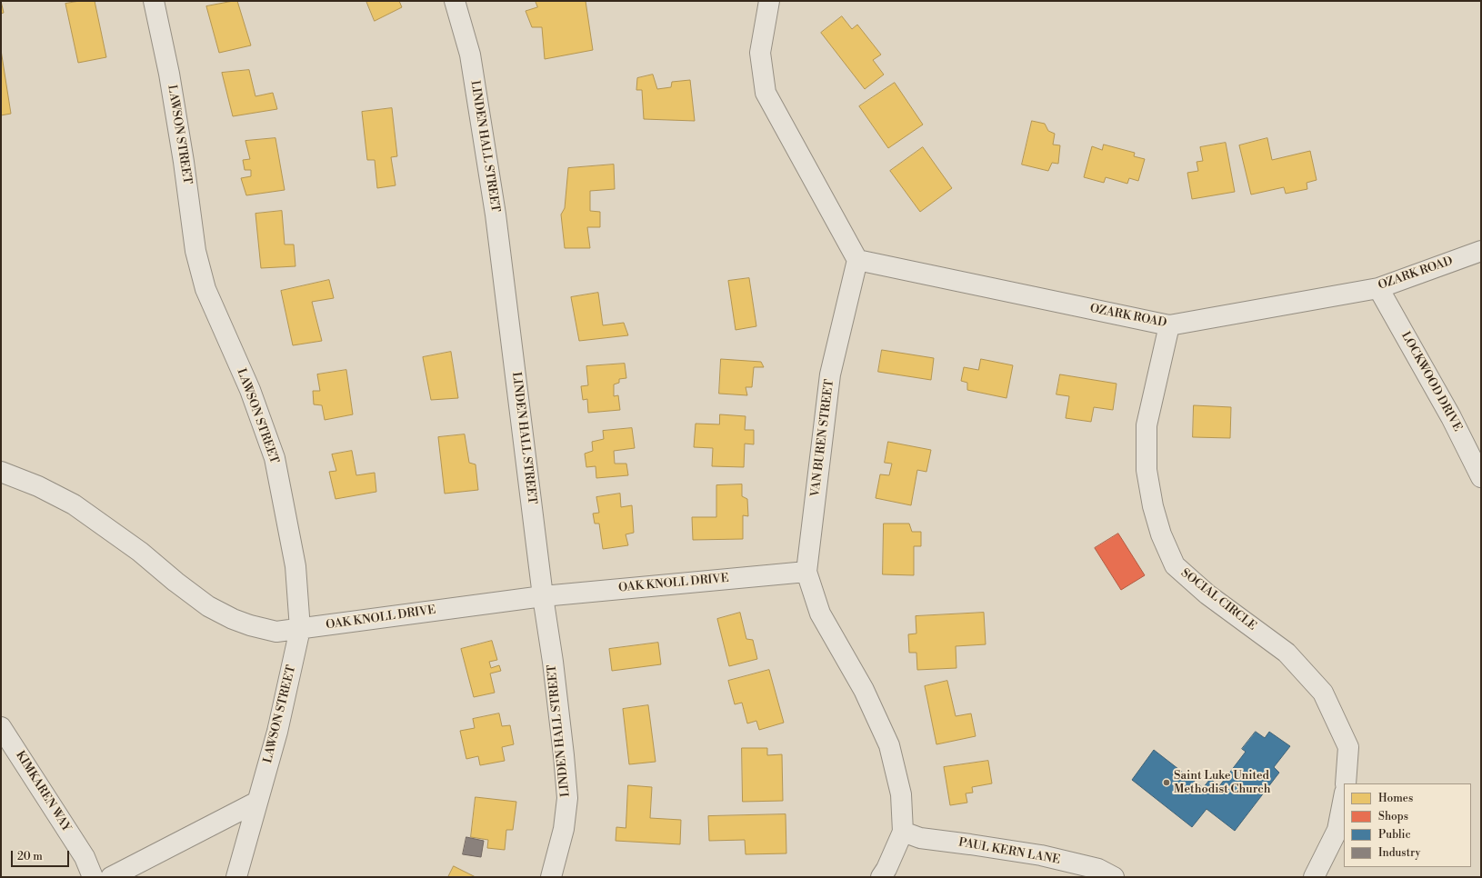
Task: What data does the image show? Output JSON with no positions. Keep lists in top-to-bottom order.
{
  "streets": {
    "street": [
      "LAWSON STREET",
      "LINDEN HALL STREET",
      "OZARK ROAD",
      "LOCKWOOD DRIVE",
      "VAN BUREN STREET",
      "OAK KNOLL DRIVE",
      "SOCIAL CIRCLE",
      "KIMKAREN WAY",
      "PAUL KERN LANE"
    ]
  },
  "crossings": [
    ["LAWSON STREET", "OAK KNOLL DRIVE"],
    ["LINDEN HALL STREET", "OAK KNOLL DRIVE"],
    ["OZARK ROAD", "LOCKWOOD DRIVE"],
    ["OZARK ROAD", "VAN BUREN STREET"],
    ["OZARK ROAD", "SOCIAL CIRCLE"],
    ["VAN BUREN STREET", "OAK KNOLL DRIVE"],
    ["VAN BUREN STREET", "PAUL KERN LANE"]
  ],
  "places": ["Saint Luke United Methodist Church"],
  "legend": [
    "Homes",
    "Shops",
    "Public",
    "Industry"
  ],
  "scale_bar": "20 m"
}
